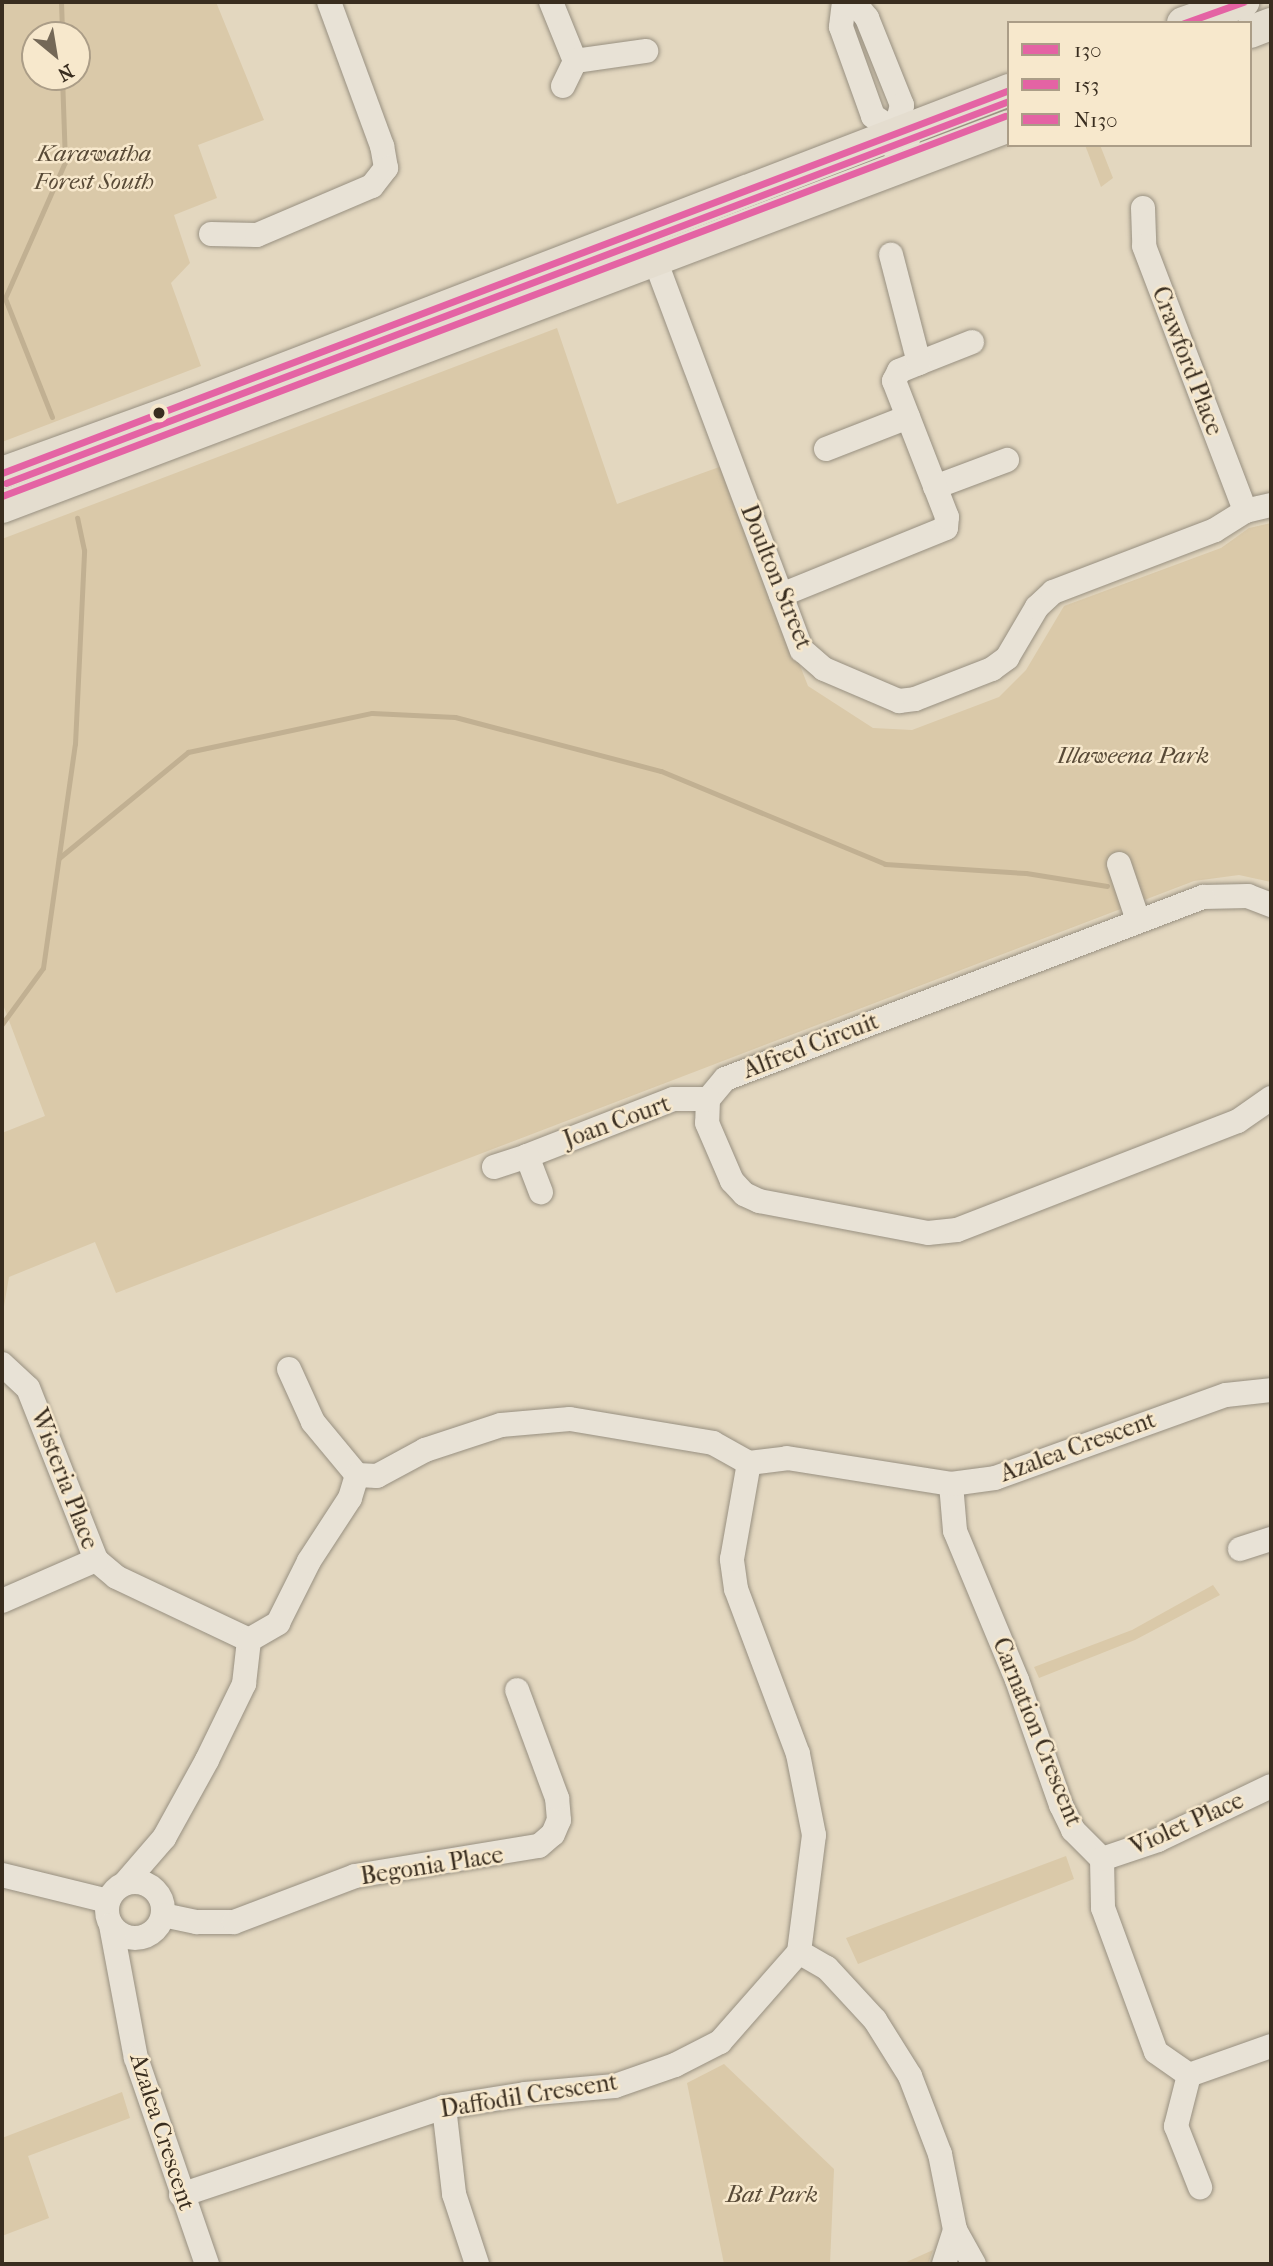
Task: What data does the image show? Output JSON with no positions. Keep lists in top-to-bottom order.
{
  "streets": {
    "street": [
      "Crawford Place",
      "Doulton Street",
      "Alfred Circuit",
      "Joan Court",
      "Azalea Crescent",
      "Wisteria Place",
      "Carnation Crescent",
      "Violet Place",
      "Begonia Place",
      "Daffodil Crescent"
    ]
  },
  "crossings": [
    ["Crawford Place", "Doulton Street"],
    ["Alfred Circuit", "Joan Court"],
    ["Azalea Crescent", "Carnation Crescent"],
    ["Azalea Crescent", "Begonia Place"],
    ["Azalea Crescent", "Daffodil Crescent"],
    ["Carnation Crescent", "Violet Place"]
  ],
  "parks": ["Karawatha Forest South", "Illaweena Park", "Bat Park"],
  "lines": ["transit line 130", "transit line 153", "transit line N130"],
  "legend": ["130", "153", "N130"],
  "north": "bottom right"
}
